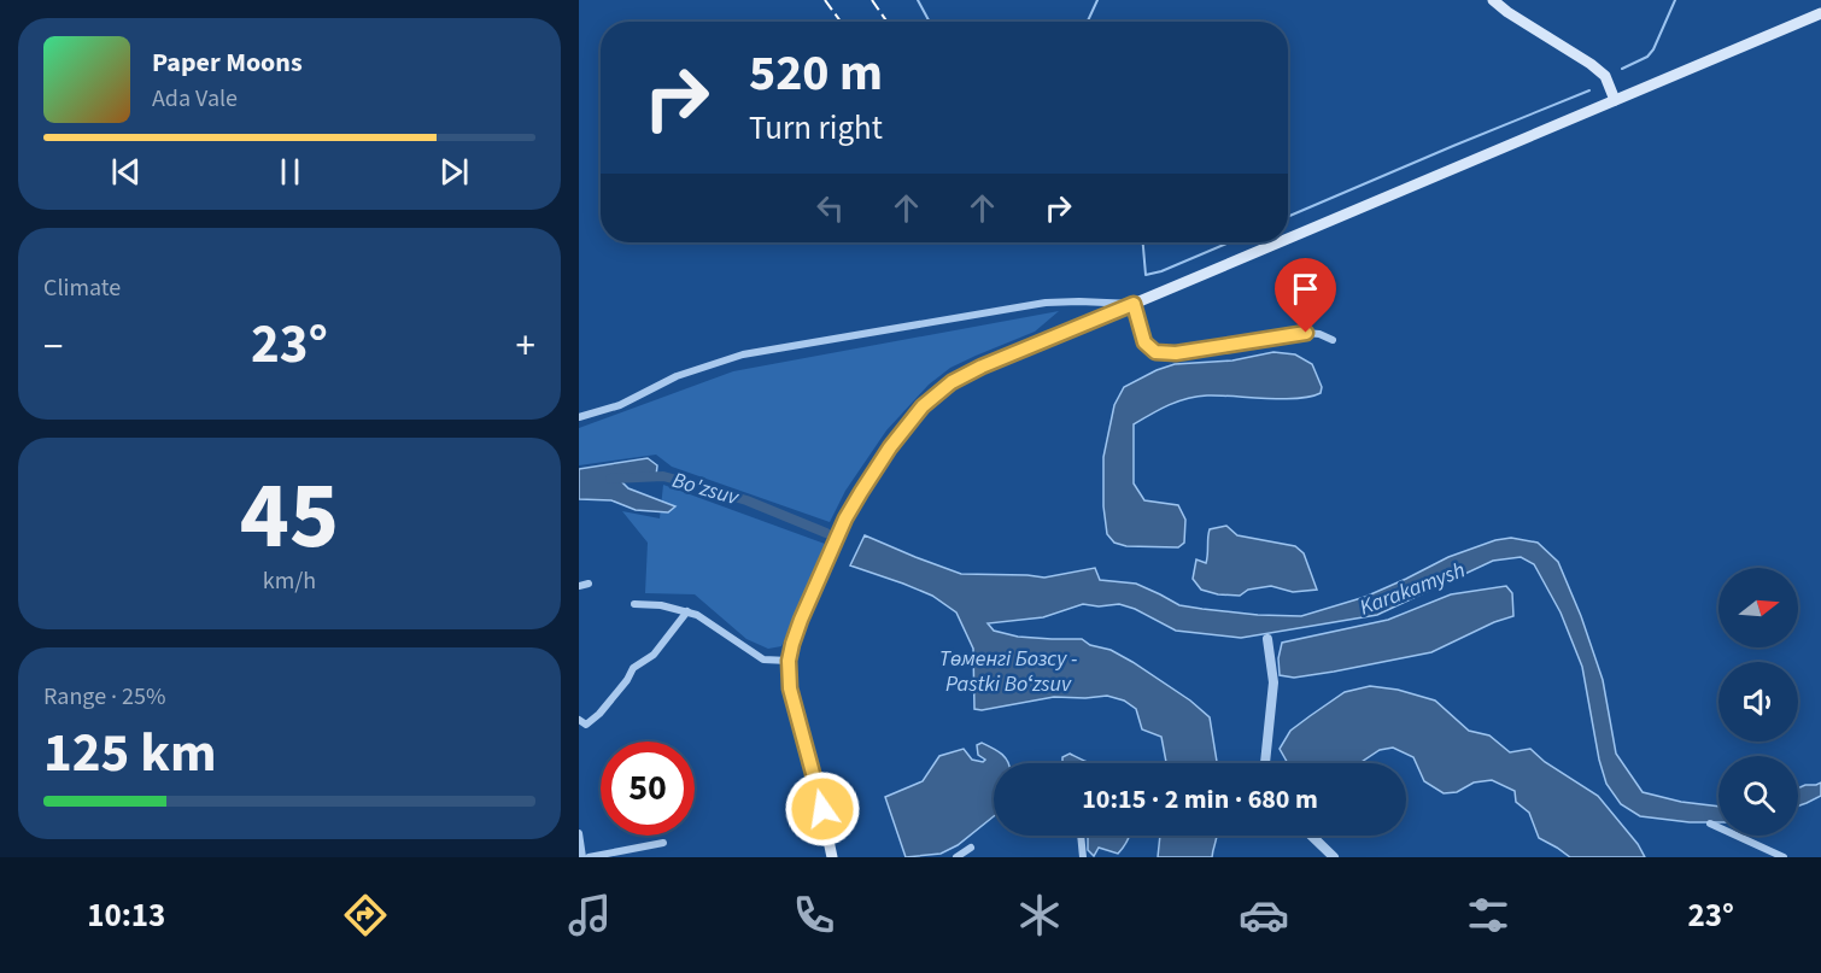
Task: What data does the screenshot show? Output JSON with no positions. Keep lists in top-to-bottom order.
{
  "water": ["Bo'zsuv", "Karakamysh", "Төменгі Бозсу - Pastki Boʻzsuv"],
  "north": "right",
  "page": {
    "turn": ["520 m", "Turn right"],
    "song": ["Paper Moons", "Ada Vale"],
    "tile": [
      "Climate",
      ["45", "km/h"],
      ["Range · 25%", "125 km"]
    ],
    "heat": ["−", "23°", "+"],
    "limit": "50",
    "trip": "10:15 · 2 min · 680 m",
    "tabs": ["10:13", "23°"]
  }
}
